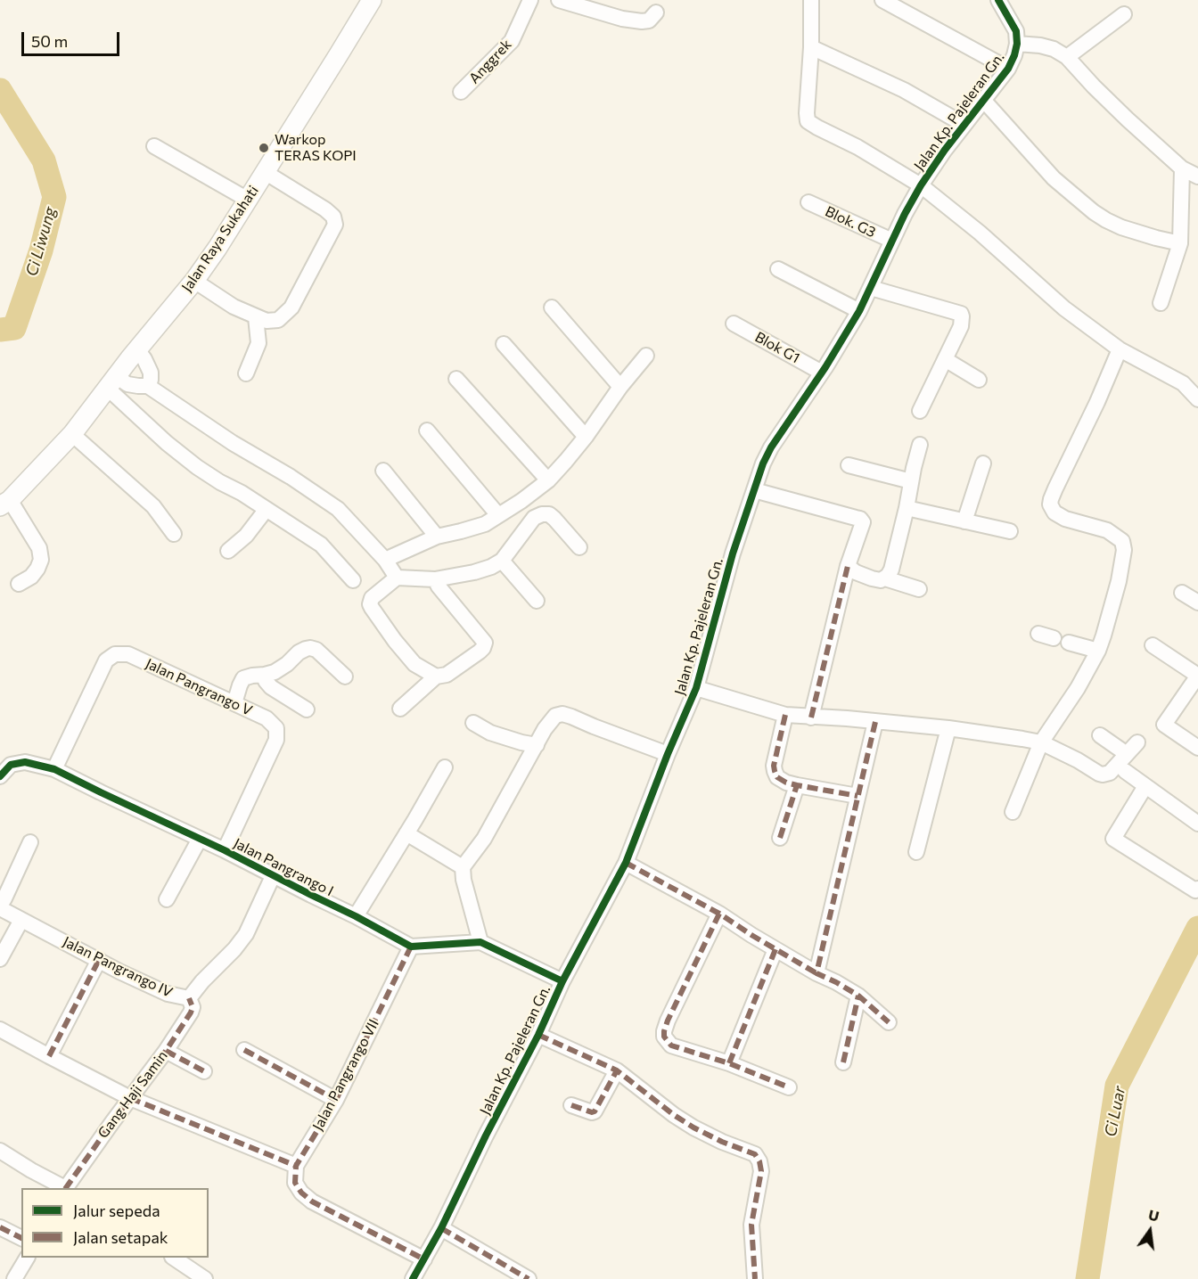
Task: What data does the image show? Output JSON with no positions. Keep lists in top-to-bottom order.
{
  "streets": {
    "main road": ["Jalan Raya Sukahati"],
    "street": [
      "Anggrek",
      "Jalan Kp. Pajeleran Gn.",
      "Blok. G3",
      "Blok G1",
      "Jalan Pangrango V",
      "Jalan Pangrango I",
      "Jalan Pangrango IV",
      "Jalan Pangrango VII",
      "Gang Haji Samin"
    ]
  },
  "crossings": [
    ["Jalan Kp. Pajeleran Gn.", "Blok. G3"],
    ["Jalan Kp. Pajeleran Gn.", "Blok G1"],
    ["Jalan Pangrango V", "Jalan Pangrango I"],
    ["Jalan Pangrango I", "Jalan Pangrango IV"],
    ["Jalan Pangrango I", "Jalan Pangrango VII"],
    ["Jalan Pangrango IV", "Gang Haji Samin"]
  ],
  "water": ["Ci Liwung", "Ci Luar"],
  "places": ["Warkop TERAS KOPI"],
  "legend": ["Jalur sepeda", "Jalan setapak"],
  "scale_bar": "50 m",
  "north": "top"
}
